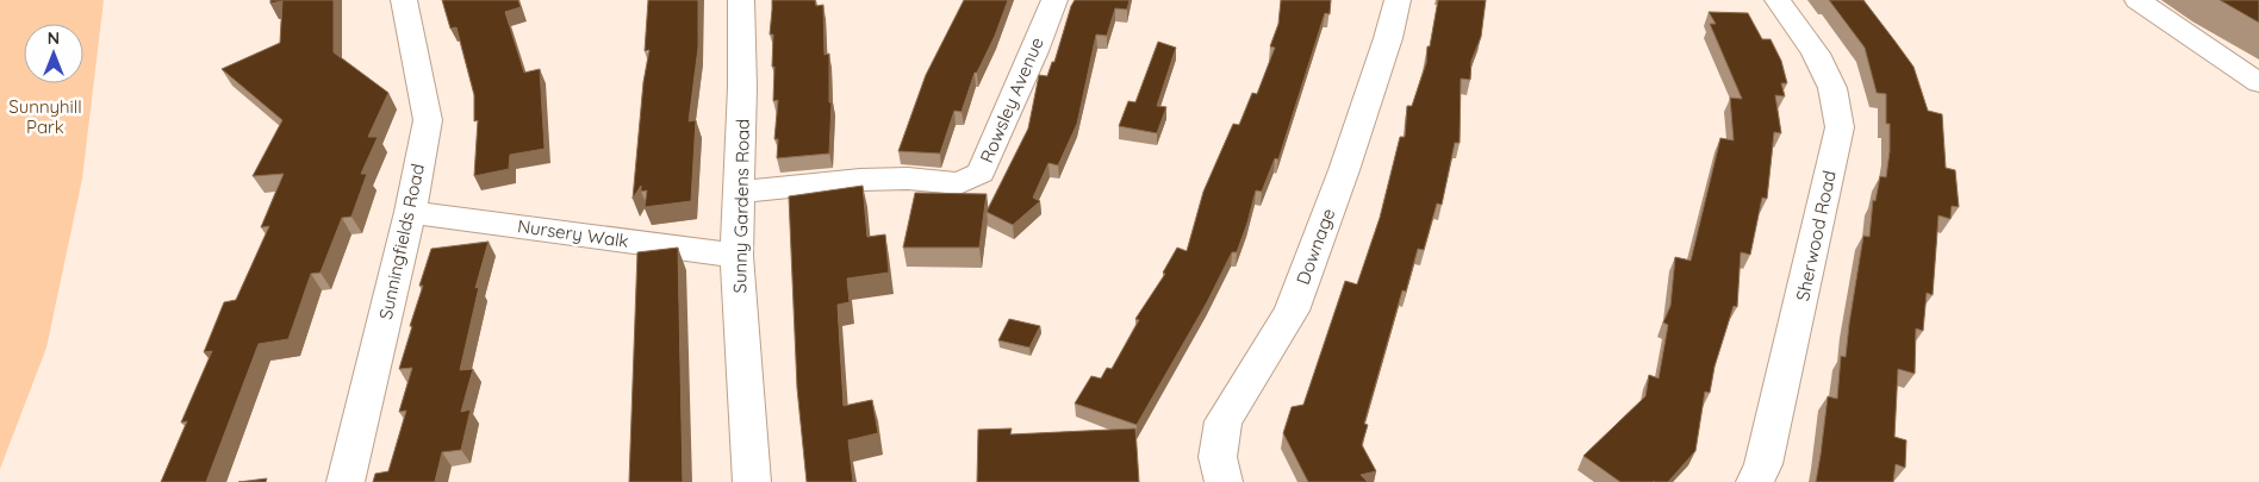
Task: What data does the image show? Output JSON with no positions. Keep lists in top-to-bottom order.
{
  "streets": {
    "street": [
      "Rowsley Avenue",
      "Sunny Gardens Road",
      "Nursery Walk",
      "Sherwood Road",
      "Sunningfields Road",
      "Downage"
    ]
  },
  "crossings": [
    ["Rowsley Avenue", "Sunny Gardens Road"],
    ["Sunny Gardens Road", "Nursery Walk"],
    ["Nursery Walk", "Sunningfields Road"]
  ],
  "parks": ["Sunnyhill Park"],
  "north": "top"
}
